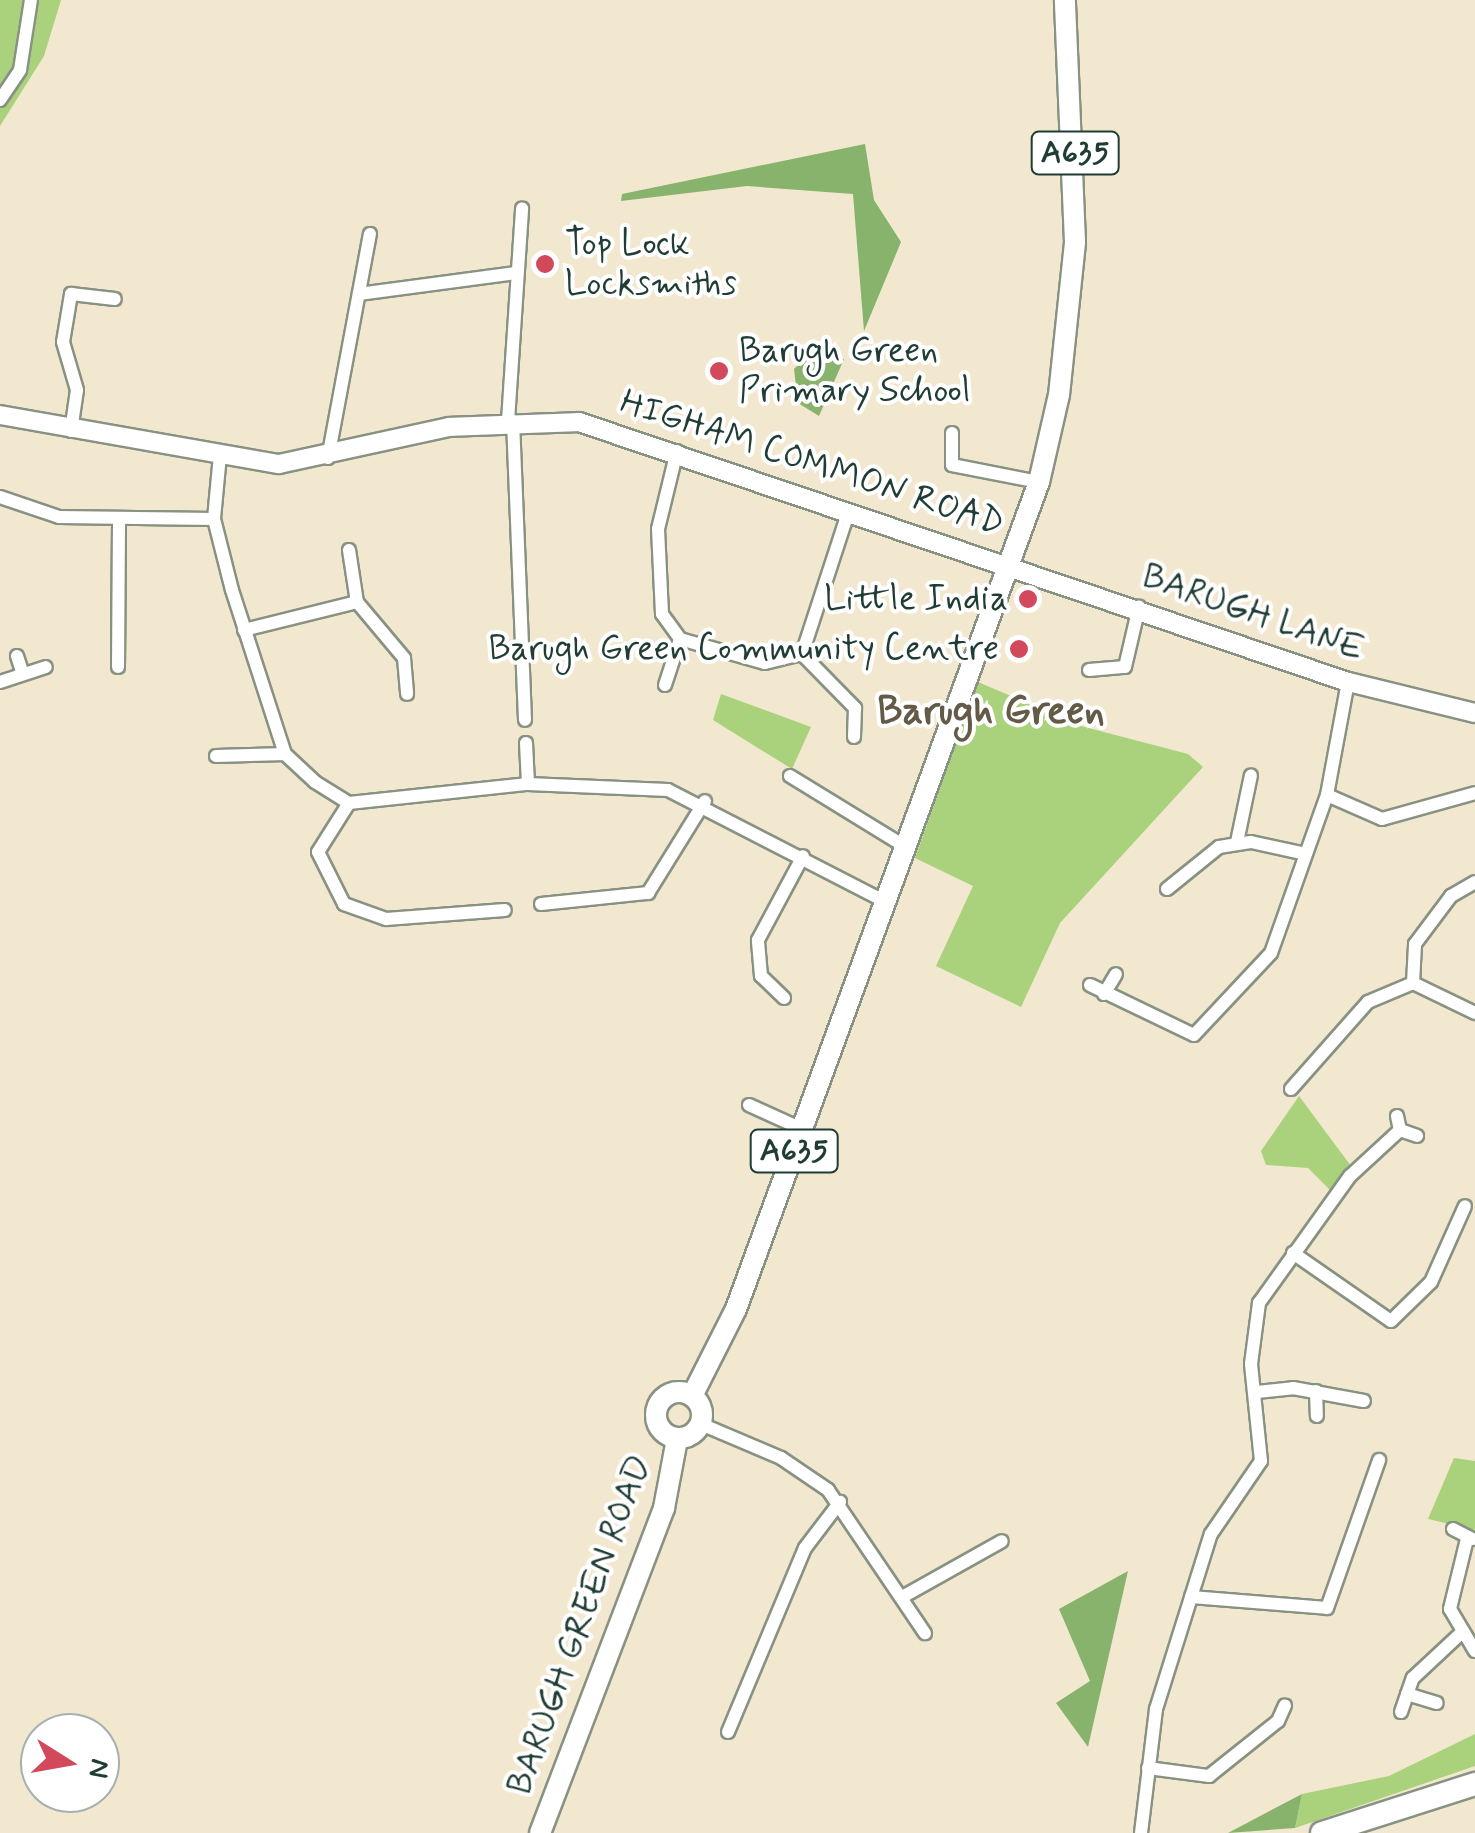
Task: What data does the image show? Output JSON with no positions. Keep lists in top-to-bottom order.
{
  "streets": {
    "main road": ["A635", "BARUGH GREEN ROAD"],
    "street": ["HIGHAM COMMON ROAD", "BARUGH LANE"]
  },
  "crossings": [
    ["A635", "HIGHAM COMMON ROAD"],
    ["A635", "BARUGH LANE"],
    ["A635", "BARUGH GREEN ROAD"],
    ["HIGHAM COMMON ROAD", "BARUGH LANE"]
  ],
  "districts": ["Barugh Green"],
  "places": [
    "Top Lock Locksmiths",
    "Barugh Green Primary School",
    "Little India",
    "Barugh Green Community Centre"
  ],
  "north": "right"
}
